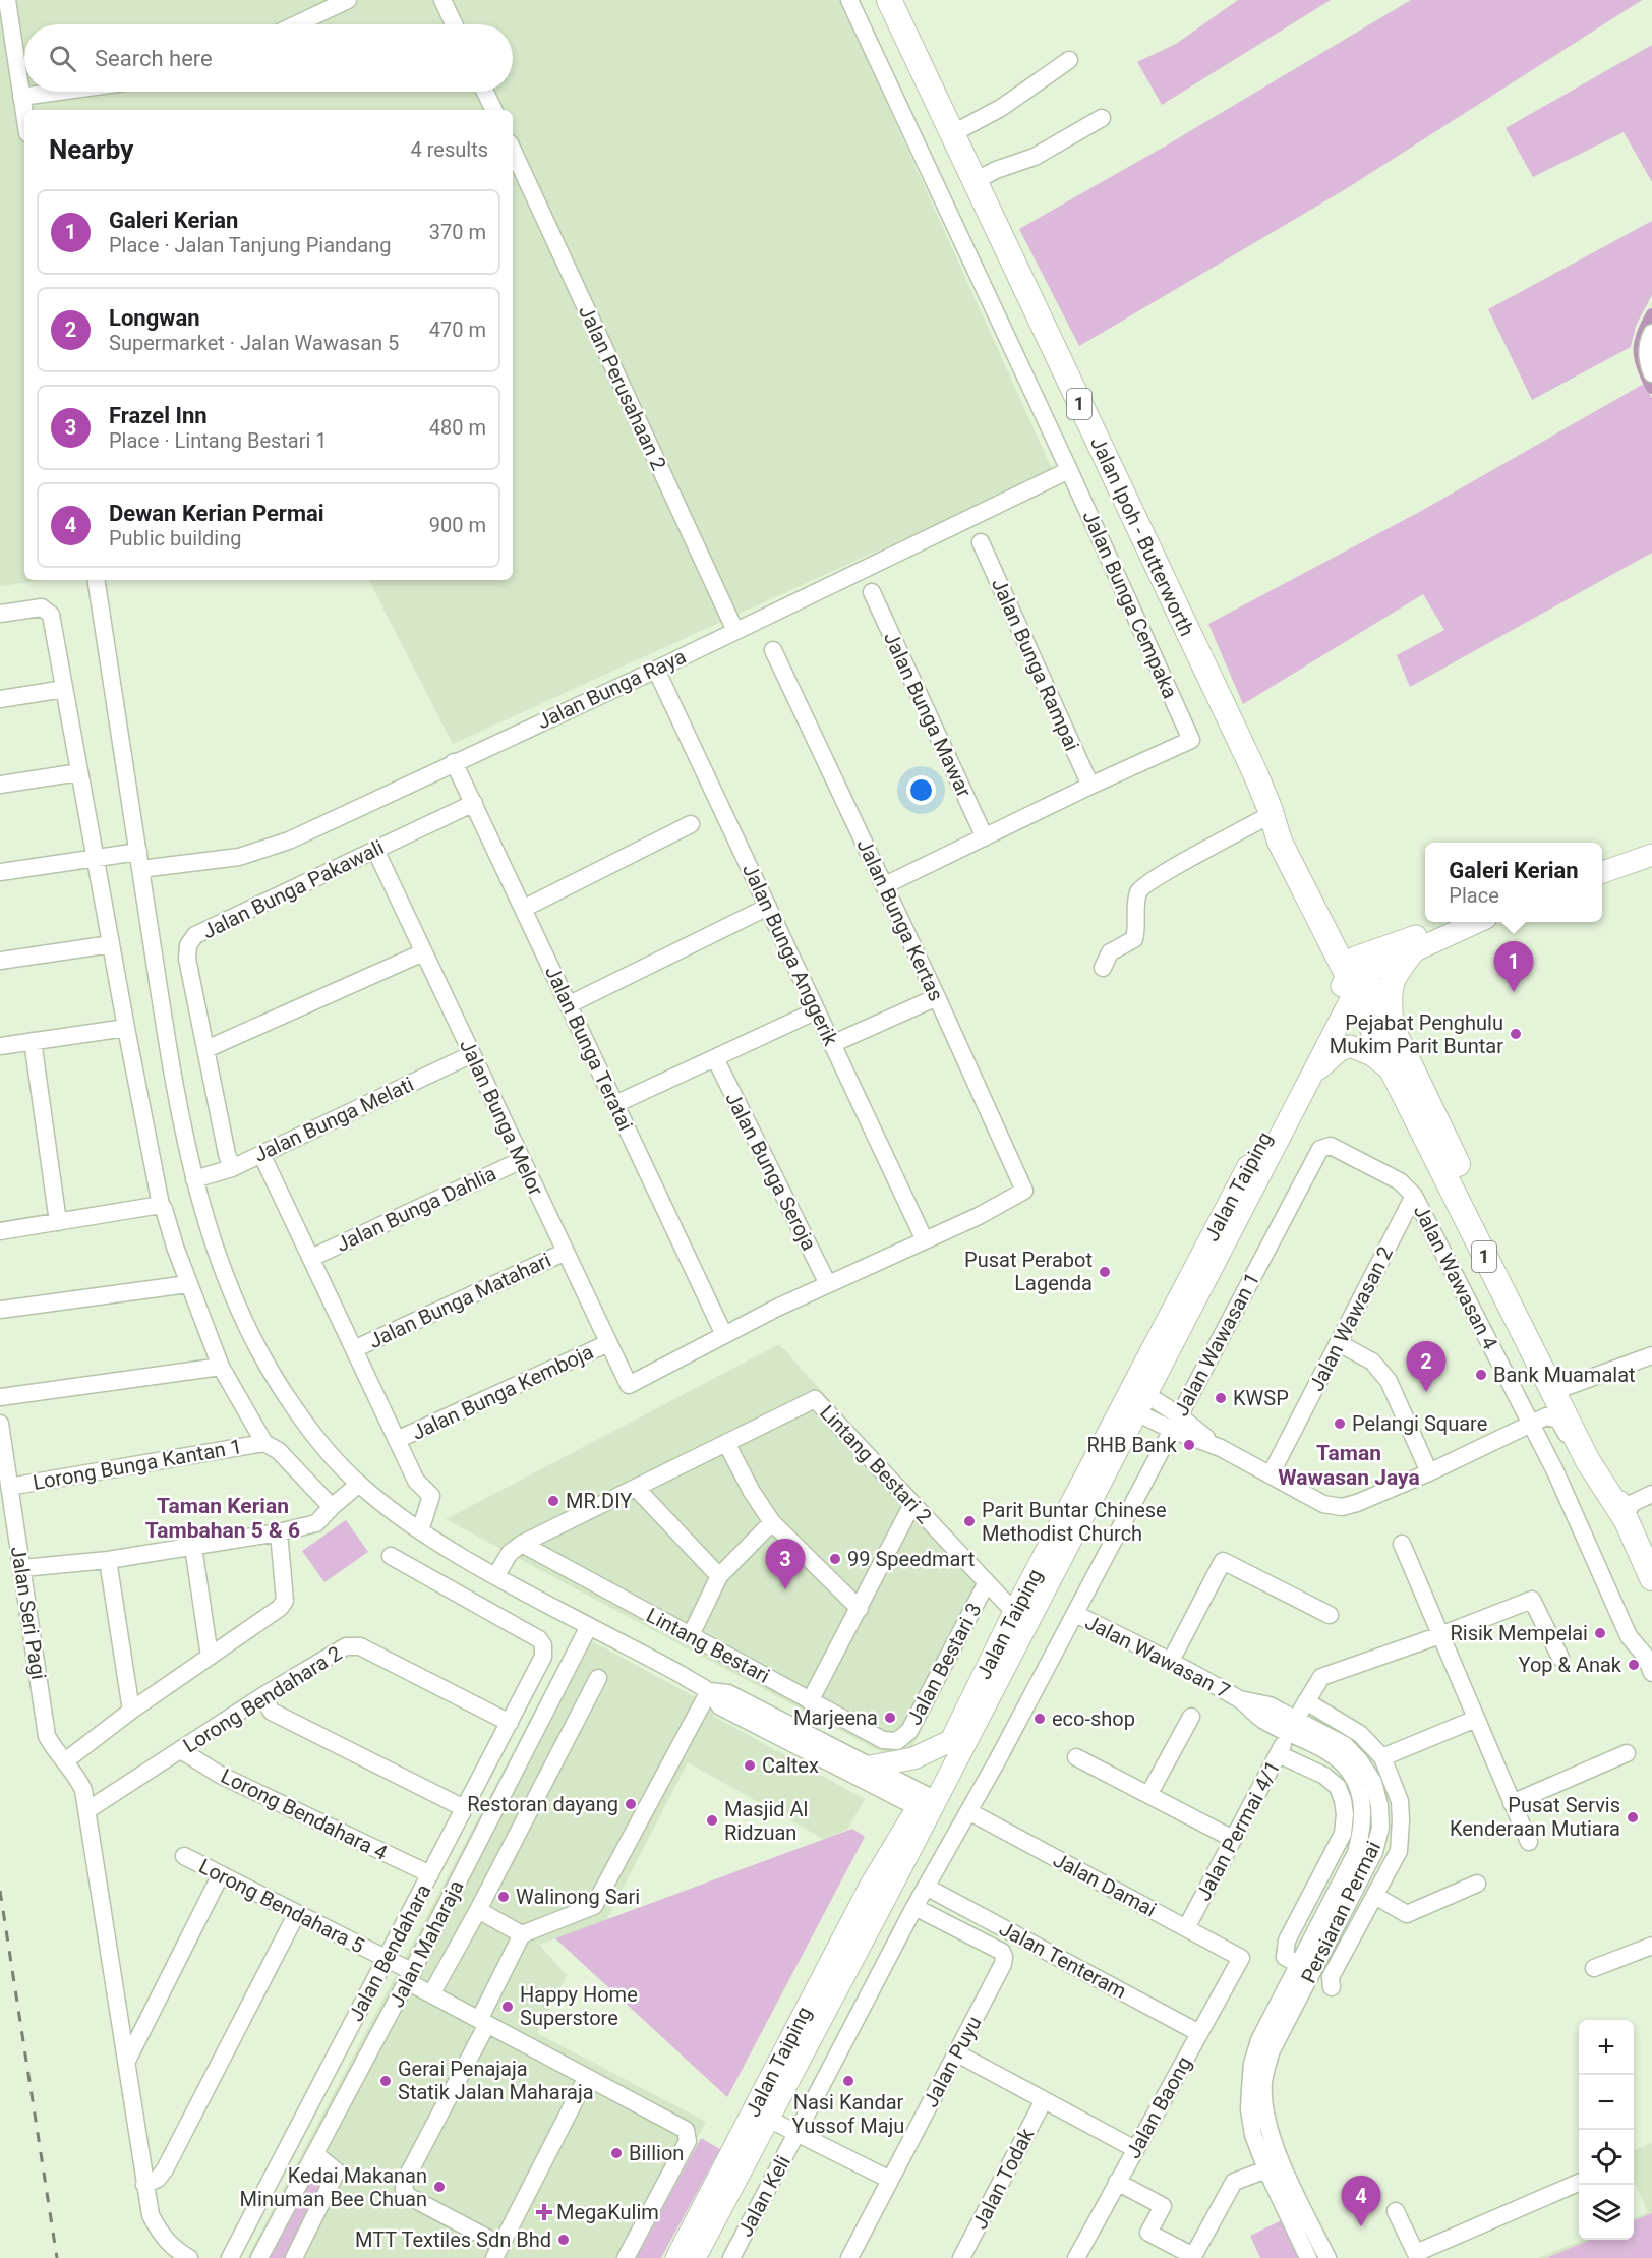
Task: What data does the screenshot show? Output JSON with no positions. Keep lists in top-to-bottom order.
{
  "streets": {
    "highway": ["1", "Jalan Ipoh - Butterworth"],
    "main road": ["Jalan Taiping"],
    "street": [
      "Jalan Perusahaan 2",
      "Jalan Bunga Cempaka",
      "Jalan Bunga Rampai",
      "Jalan Bunga Raya",
      "Jalan Bunga Mawar",
      "Jalan Bunga Pakawali",
      "Jalan Bunga Kertas",
      "Jalan Bunga Anggerik",
      "Jalan Bunga Teratai",
      "Jalan Bunga Melor",
      "Jalan Bunga Melati",
      "Jalan Bunga Seroja",
      "Jalan Bunga Dahlia",
      "Jalan Wawasan 4",
      "Jalan Bunga Matahari",
      "Jalan Wawasan 2",
      "Jalan Wawasan 1",
      "Jalan Bunga Kemboja",
      "Lorong Bunga Kantan 1",
      "Lintang Bestari 2",
      "Jalan Seri Pagi",
      "Lintang Bestari",
      "Jalan Wawasan 7",
      "Jalan Bestari 3",
      "Lorong Bendahara 2",
      "Lorong Bendahara 4",
      "Jalan Permai 4/1",
      "Jalan Damai",
      "Lorong Bendahara 5",
      "Persiaran Permai",
      "Jalan Maharaja",
      "Jalan Bendahara",
      "Jalan Tenteram",
      "Jalan Puyu",
      "Jalan Baong",
      "Jalan Todak",
      "Jalan Keli"
    ]
  },
  "crossings": [
    ["Jalan Perusahaan 2", "Jalan Bunga Raya"],
    ["Jalan Ipoh - Butterworth", "Jalan Taiping"],
    ["Jalan Bunga Cempaka", "Jalan Bunga Rampai"],
    ["Jalan Bunga Cempaka", "Jalan Bunga Raya"],
    ["Jalan Bunga Raya", "Jalan Bunga Anggerik"],
    ["Jalan Bunga Raya", "Jalan Bunga Teratai"],
    ["Jalan Bunga Pakawali", "Jalan Bunga Teratai"],
    ["Jalan Bunga Pakawali", "Jalan Bunga Melor"],
    ["Jalan Bunga Pakawali", "Jalan Bunga Melati"],
    ["Jalan Bunga Kertas", "Jalan Bunga Anggerik"],
    ["Jalan Bunga Teratai", "Jalan Bunga Melor"],
    ["Jalan Bunga Melor", "Jalan Bunga Melati"],
    ["Jalan Bunga Melor", "Jalan Bunga Dahlia"],
    ["Jalan Bunga Melor", "Jalan Bunga Matahari"],
    ["Jalan Bunga Melor", "Jalan Bunga Kemboja"],
    ["Jalan Taiping", "Lintang Bestari 2"],
    ["Jalan Wawasan 4", "Jalan Wawasan 2"],
    ["Jalan Wawasan 4", "Jalan Wawasan 1"],
    ["Jalan Wawasan 2", "Jalan Wawasan 1"],
    ["Jalan Wawasan 1", "Jalan Wawasan 7"],
    ["Jalan Wawasan 1", "Jalan Damai"],
    ["Jalan Wawasan 1", "Jalan Tenteram"],
    ["Jalan Wawasan 1", "Jalan Keli"],
    ["Lorong Bunga Kantan 1", "Jalan Seri Pagi"],
    ["Lintang Bestari 2", "Jalan Bestari 3"],
    ["Jalan Seri Pagi", "Lorong Bendahara 2"],
    ["Lintang Bestari", "Jalan Bestari 3"],
    ["Jalan Wawasan 7", "Persiaran Permai"],
    ["Lorong Bendahara 2", "Lorong Bendahara 4"],
    ["Lorong Bendahara 2", "Jalan Bendahara"],
    ["Lorong Bendahara 4", "Jalan Bendahara"],
    ["Jalan Permai 4/1", "Jalan Damai"],
    ["Jalan Permai 4/1", "Persiaran Permai"],
    ["Jalan Damai", "Jalan Baong"],
    ["Lorong Bendahara 5", "Jalan Maharaja"],
    ["Lorong Bendahara 5", "Jalan Bendahara"],
    ["Jalan Tenteram", "Jalan Baong"],
    ["Jalan Tenteram", "Jalan Keli"],
    ["Jalan Puyu", "Jalan Keli"]
  ],
  "districts": ["Taman Wawasan Jaya", "Taman Kerian Tambahan 5 & 6"],
  "places": {
    "other": [
      "Pejabat Penghulu Mukim Parit Buntar",
      "Pusat Perabot Lagenda",
      "Bank Muamalat",
      "KWSP",
      "Pelangi Square",
      "RHB Bank",
      "MR.DIY",
      "Parit Buntar Chinese Methodist Church",
      "99 Speedmart",
      "Risik Mempelai",
      "Yop & Anak",
      "Marjeena",
      "eco-shop",
      "Caltex",
      "Restoran dayang",
      "Pusat Servis Kenderaan Mutiara",
      "Masjid Al Ridzuan",
      "Walinong Sari",
      "Happy Home Superstore",
      "Gerai Penajaja Statik Jalan Maharaja",
      "Nasi Kandar Yussof Maju",
      "Billion",
      "Kedai Makanan Minuman Bee Chuan",
      "MTT Textiles Sdn Bhd"
    ],
    "health": ["MegaKulim"]
  },
  "page": {
    "search": "Search here",
    "heading": ["Nearby", "4 results"],
    "list": [
      {
        "mark": "1",
        "name": "Galeri Kerian",
        "note": "Place · Jalan Tanjung Piandang",
        "value": "370 m"
      },
      {
        "mark": "2",
        "name": "Longwan",
        "note": "Supermarket · Jalan Wawasan 5",
        "value": "470 m"
      },
      {
        "mark": "3",
        "name": "Frazel Inn",
        "note": "Place · Lintang Bestari 1",
        "value": "480 m"
      },
      {
        "mark": "4",
        "name": "Dewan Kerian Permai",
        "note": "Public building",
        "value": "900 m"
      }
    ],
    "popup": ["Galeri Kerian", "Place"],
    "pins": [
      "1",
      "2",
      "3",
      "4"
    ],
    "map_buttons": ["+", "−"]
  }
}
